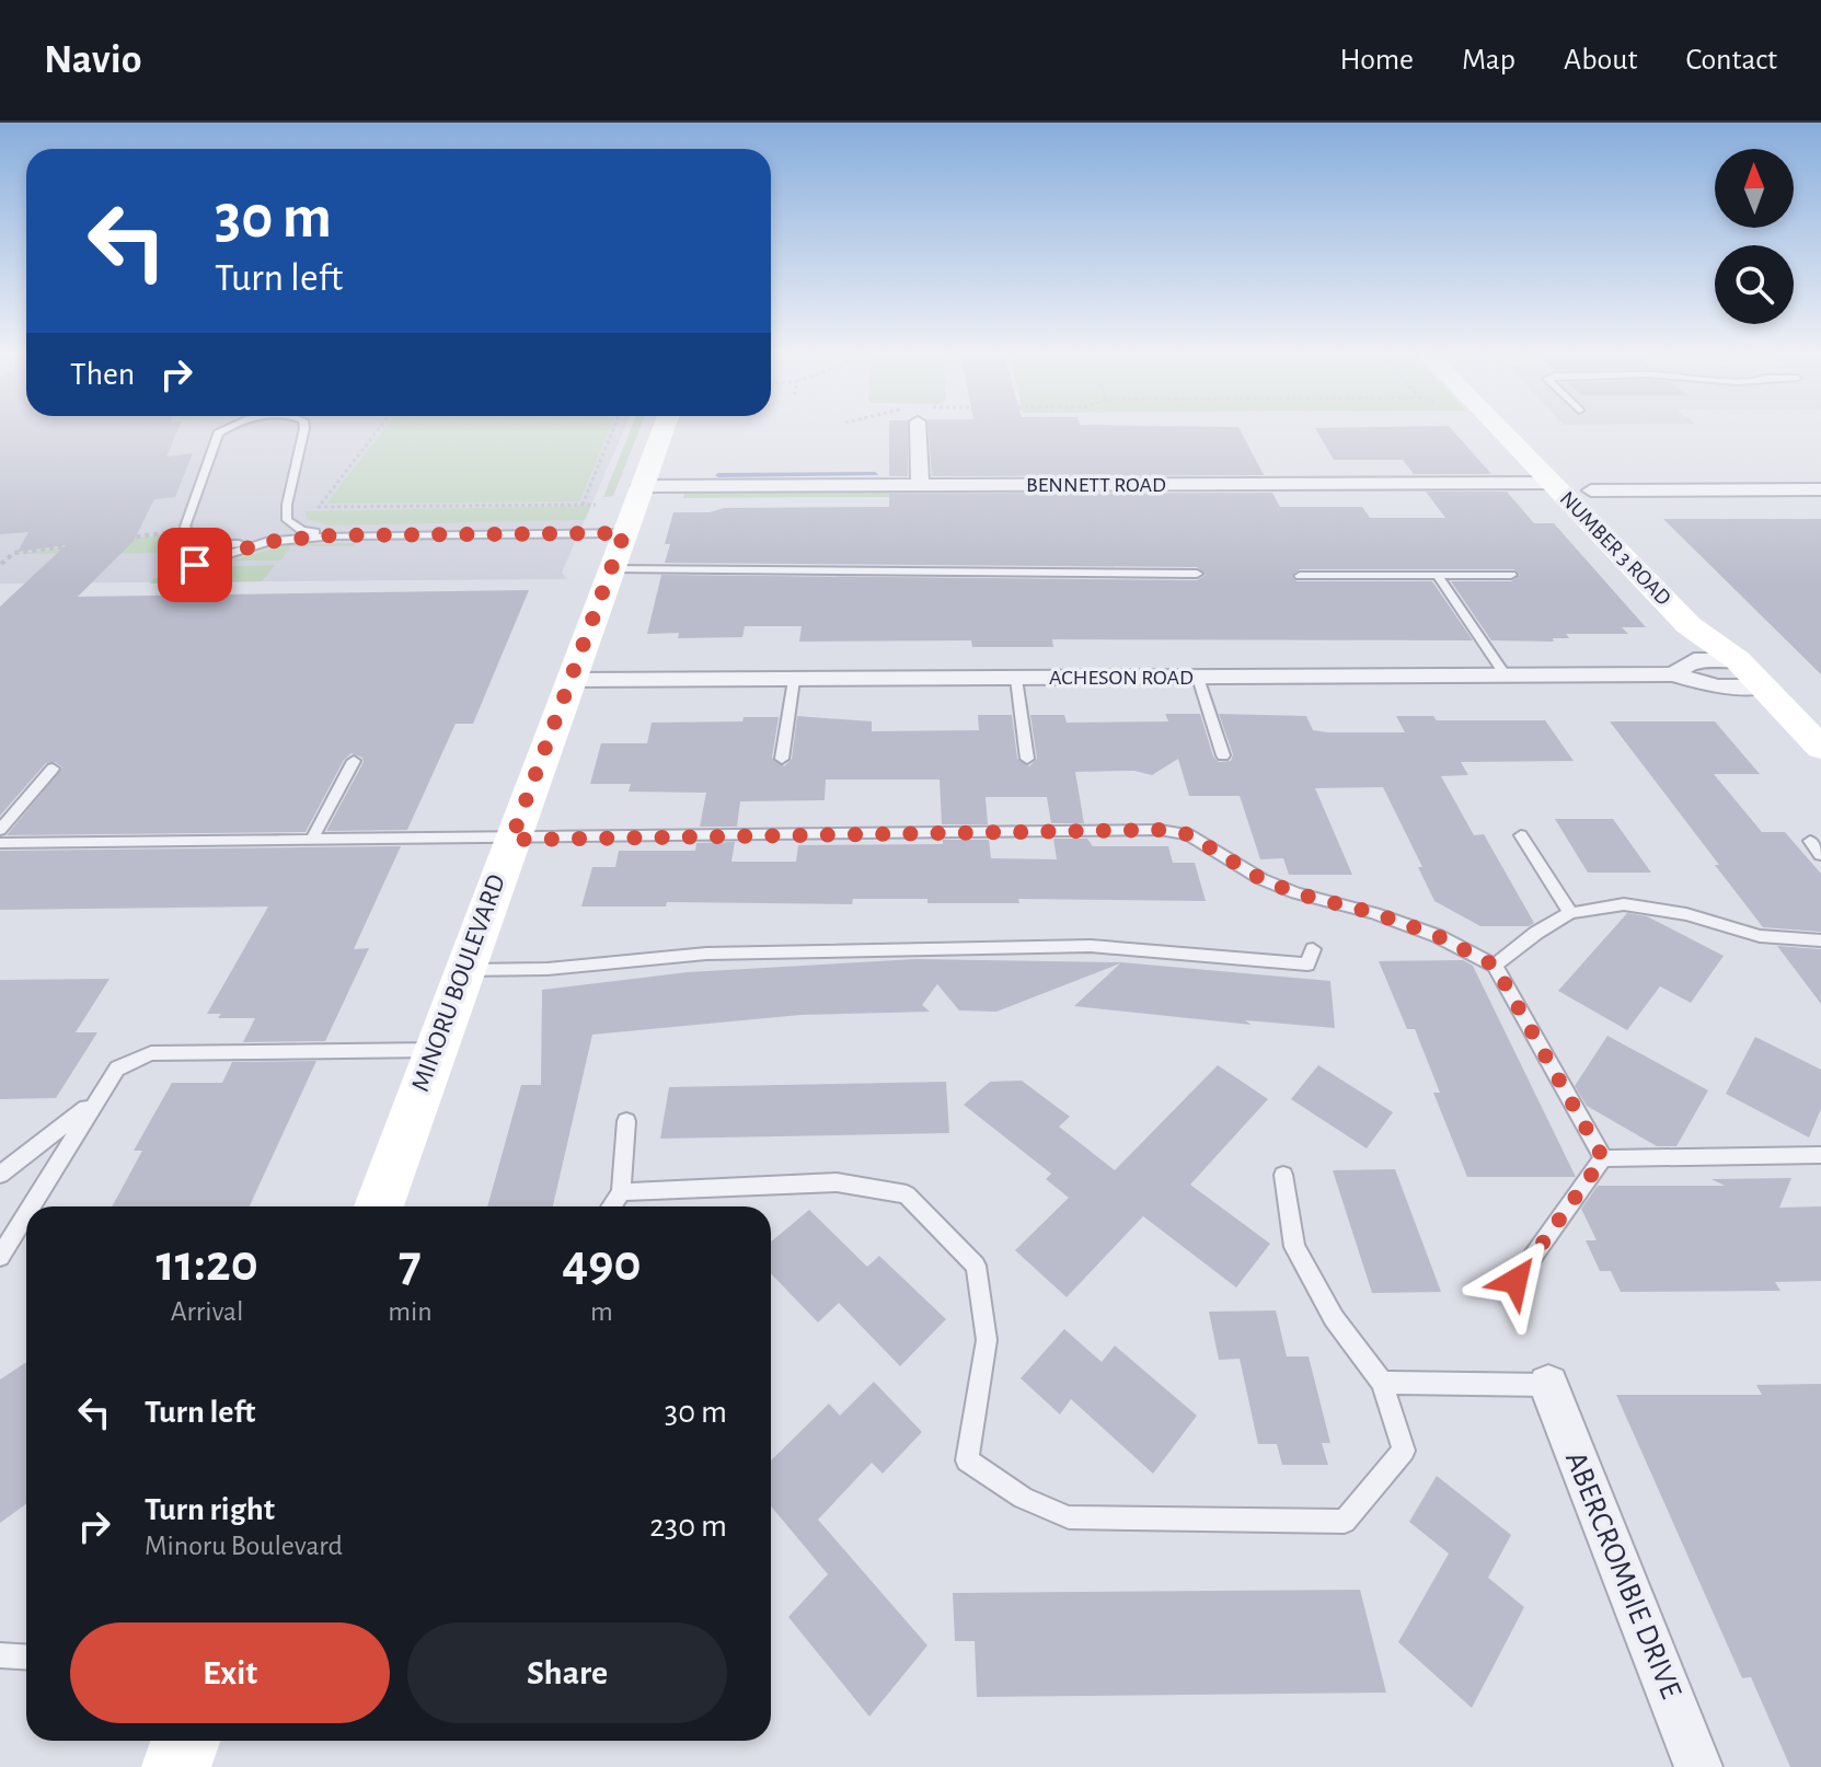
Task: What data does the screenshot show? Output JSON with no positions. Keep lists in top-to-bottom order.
{
  "streets": {
    "main road": ["NUMBER 3 ROAD", "MINORU BOULEVARD"],
    "street": ["BENNETT ROAD", "ACHESON ROAD", "ABERCROMBIE DRIVE"]
  },
  "crossings": [
    ["BENNETT ROAD", "NUMBER 3 ROAD"],
    ["BENNETT ROAD", "MINORU BOULEVARD"],
    ["NUMBER 3 ROAD", "ACHESON ROAD"],
    ["ACHESON ROAD", "MINORU BOULEVARD"]
  ],
  "north": "top",
  "page": {
    "header": "Navio",
    "nav": [
      "Home",
      "Map",
      "About",
      "Contact"
    ],
    "turn": ["30 m", "Turn left"],
    "then": "Then",
    "eta": [
      "11:20",
      "Arrival",
      "7",
      "min",
      "490",
      "m"
    ],
    "list": [
      {
        "name": "Turn left",
        "value": "30 m"
      },
      {
        "name": "Turn right",
        "note": "Minoru Boulevard",
        "value": "230 m"
      }
    ],
    "buttons": ["Exit", "Share"]
  }
}
